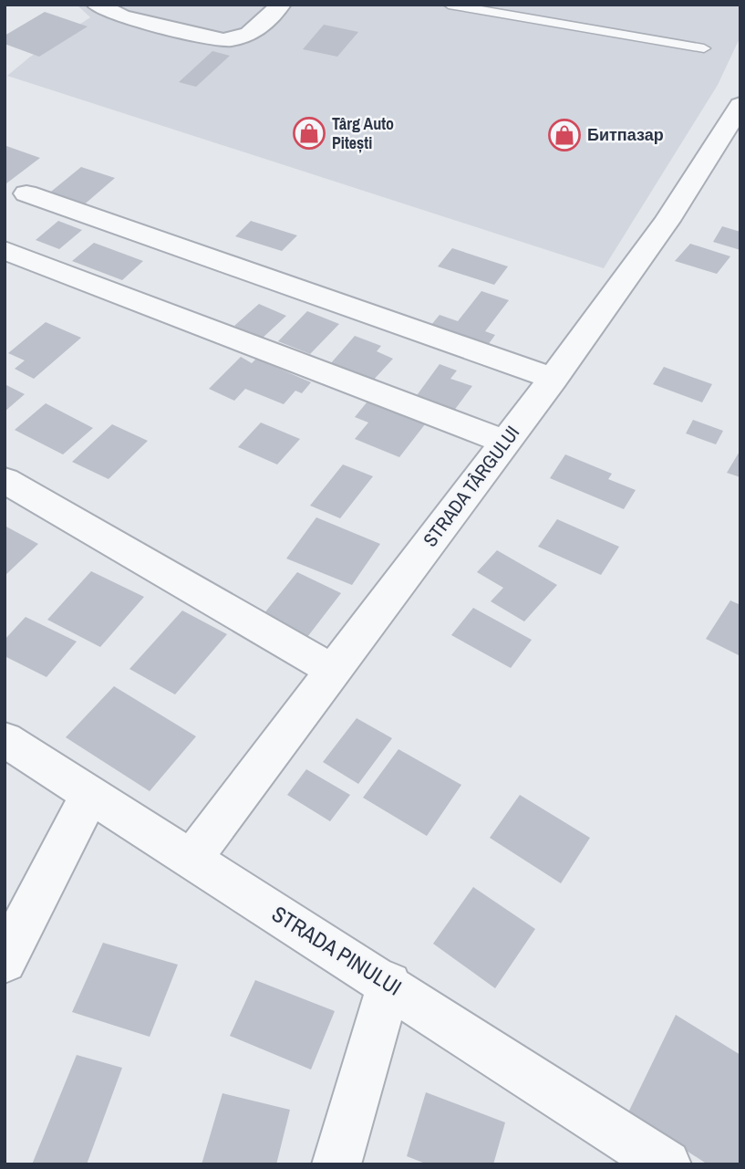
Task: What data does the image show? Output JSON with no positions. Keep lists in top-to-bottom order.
{
  "streets": {
    "street": ["STRADA TÂRGULUI", "STRADA PINULUI"]
  },
  "crossings": [
    ["STRADA TÂRGULUI", "STRADA PINULUI"]
  ],
  "places": {
    "shop": ["Târg Auto Pitești", "Битпазар"]
  }
}
